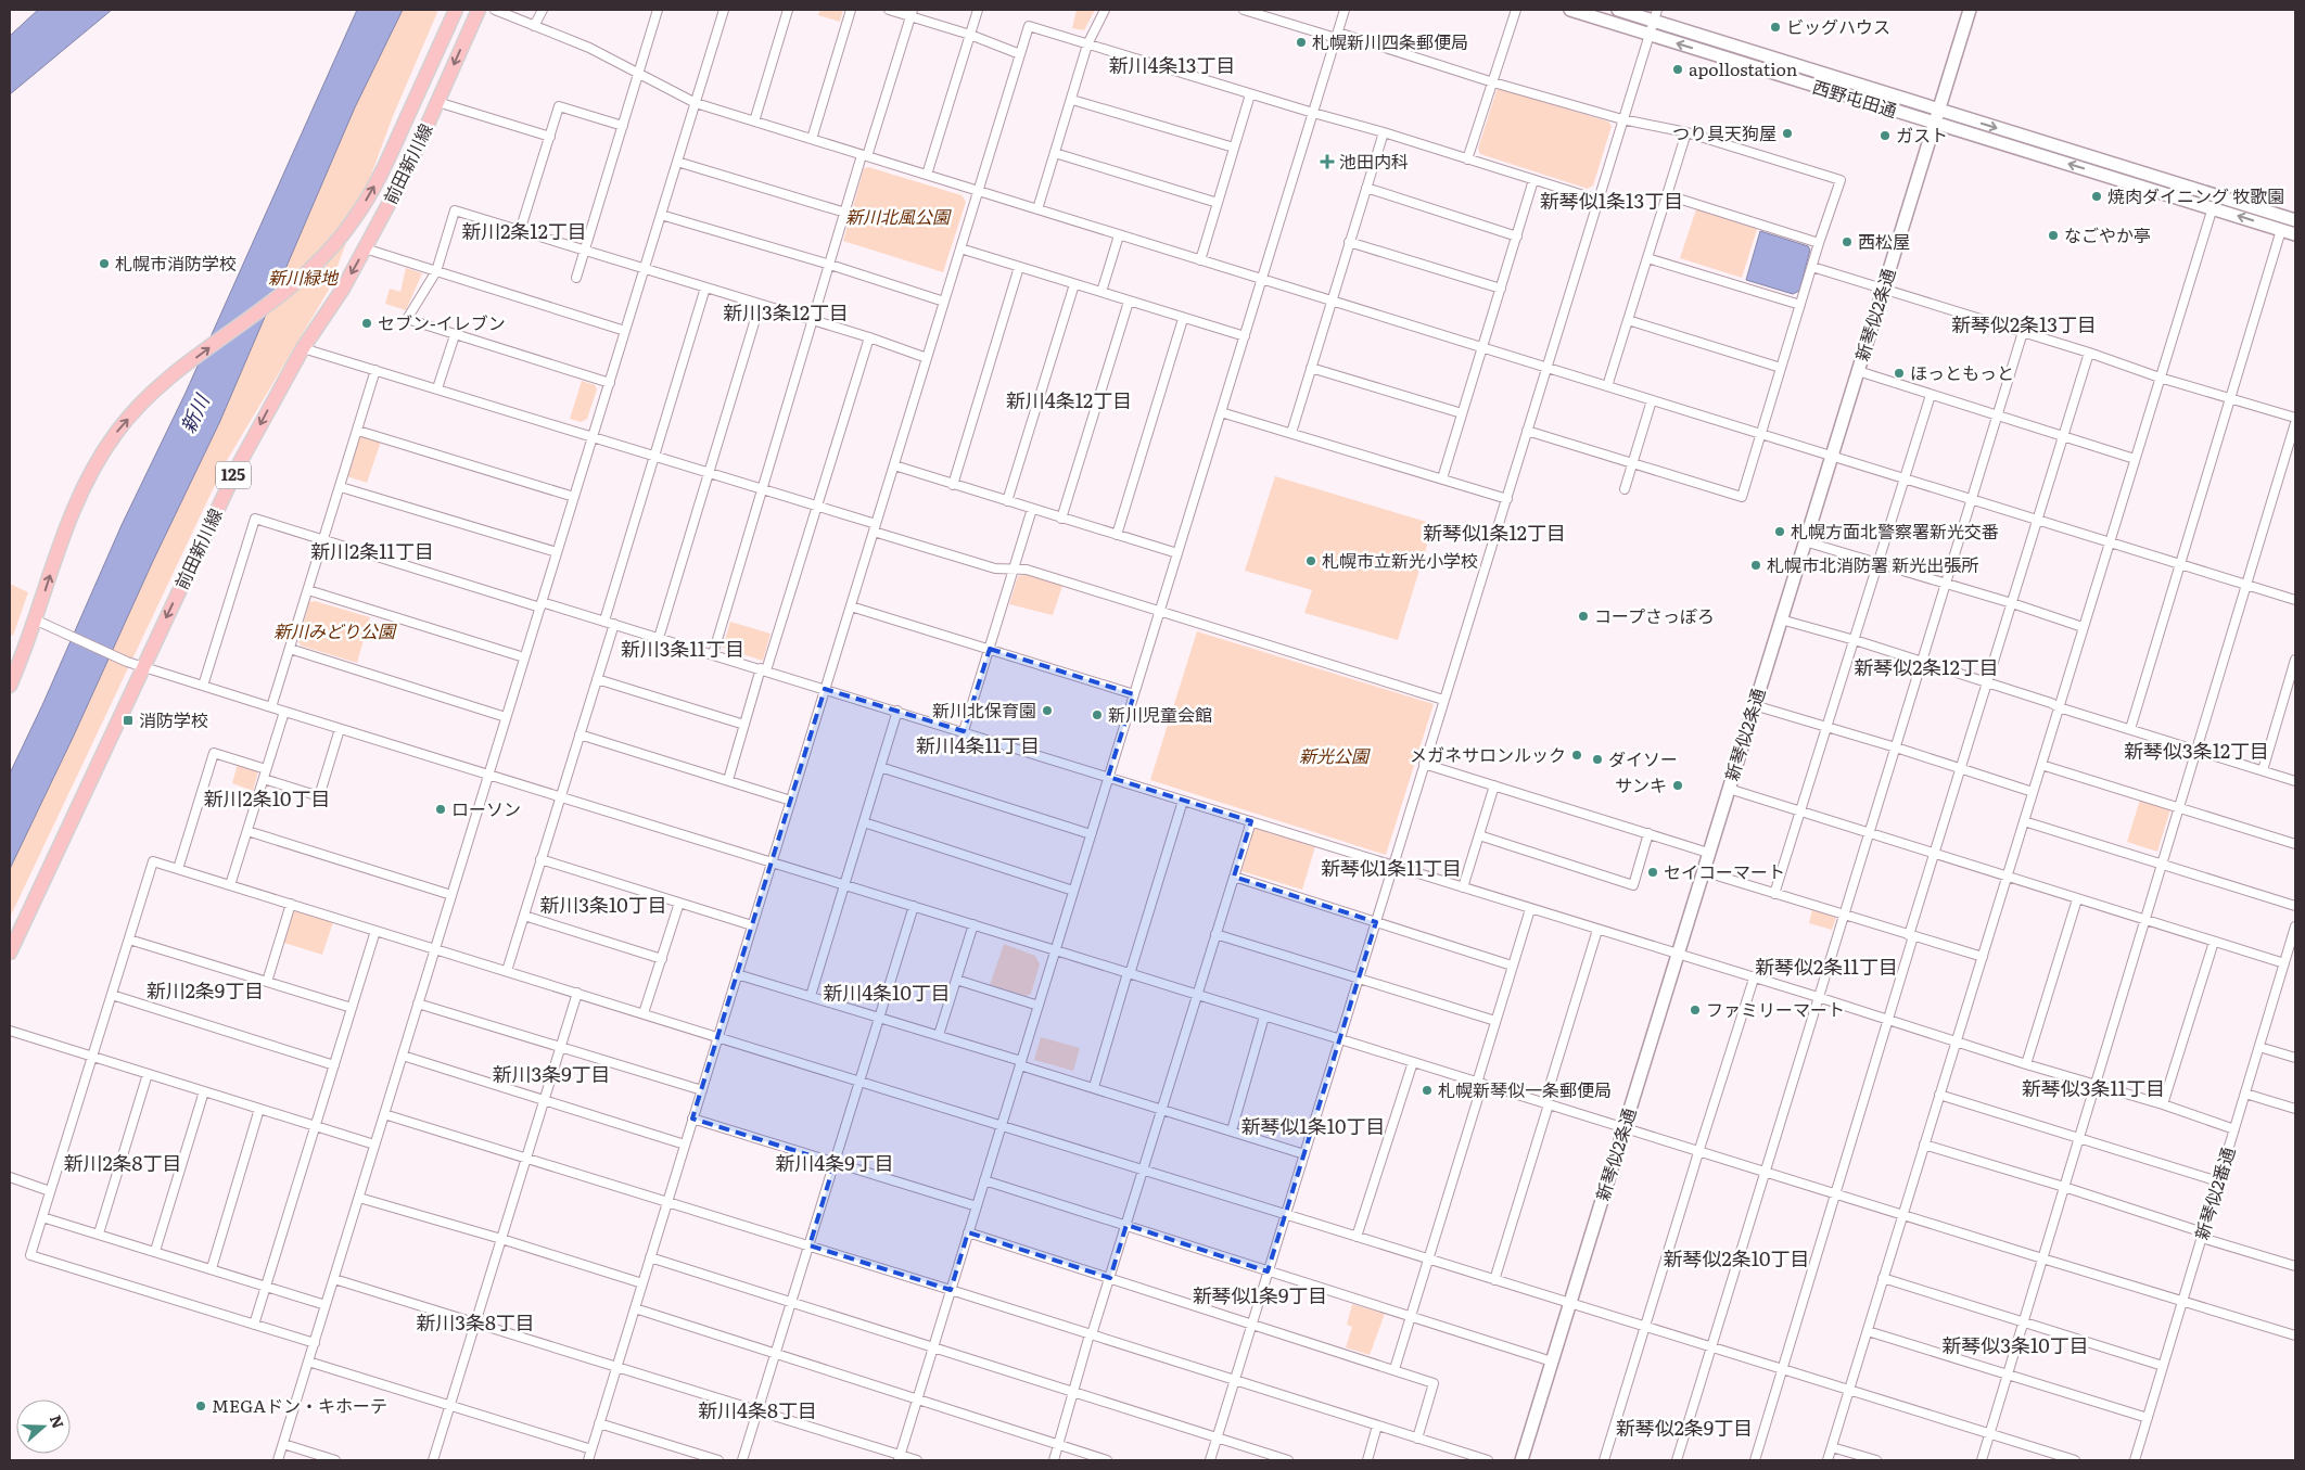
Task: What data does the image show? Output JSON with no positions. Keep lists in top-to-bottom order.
{
  "streets": {
    "main road": ["前田新川線", "125"],
    "street": ["西野屯田通", "新琴似2条通", "新琴似2番通"]
  },
  "crossings": [
    ["西野屯田通", "新琴似2条通"]
  ],
  "districts": [
    "新川4条13丁目",
    "新琴似1条13丁目",
    "新川2条12丁目",
    "新川3条12丁目",
    "新琴似2条13丁目",
    "新川4条12丁目",
    "新琴似1条12丁目",
    "新川2条11丁目",
    "新川3条11丁目",
    "新琴似2条12丁目",
    "新川4条11丁目",
    "新琴似3条12丁目",
    "新川2条10丁目",
    "新琴似1条11丁目",
    "新川3条10丁目",
    "新琴似2条11丁目",
    "新川2条9丁目",
    "新川4条10丁目",
    "新川3条9丁目",
    "新琴似3条11丁目",
    "新琴似1条10丁目",
    "新川2条8丁目",
    "新川4条9丁目",
    "新琴似2条10丁目",
    "新琴似1条9丁目",
    "新川3条8丁目",
    "新琴似3条10丁目",
    "新川4条8丁目",
    "新琴似2条9丁目"
  ],
  "water": ["新川"],
  "parks": [
    "新川北風公園",
    "新川緑地",
    "新川みどり公園",
    "新光公園"
  ],
  "places": {
    "other": [
      "ビッグハウス",
      "札幌新川四条郵便局",
      "apollostation",
      "つり具天狗屋",
      "ガスト",
      "焼肉ダイニング 牧歌園",
      "なごやか亭",
      "西松屋",
      "札幌市消防学校",
      "セブン-イレブン",
      "ほっともっと",
      "札幌方面北警察署新光交番",
      "札幌市立新光小学校",
      "札幌市北消防署 新光出張所",
      "コープさっぽろ",
      "新川北保育園",
      "新川児童会館",
      "メガネサロンルック",
      "ダイソー",
      "サンキ",
      "ローソン",
      "セイコーマート",
      "ファミリーマート",
      "札幌新琴似一条郵便局",
      "MEGAドン・キホーテ"
    ],
    "health": ["池田内科"],
    "transit": ["消防学校"]
  },
  "north": "right"
}
